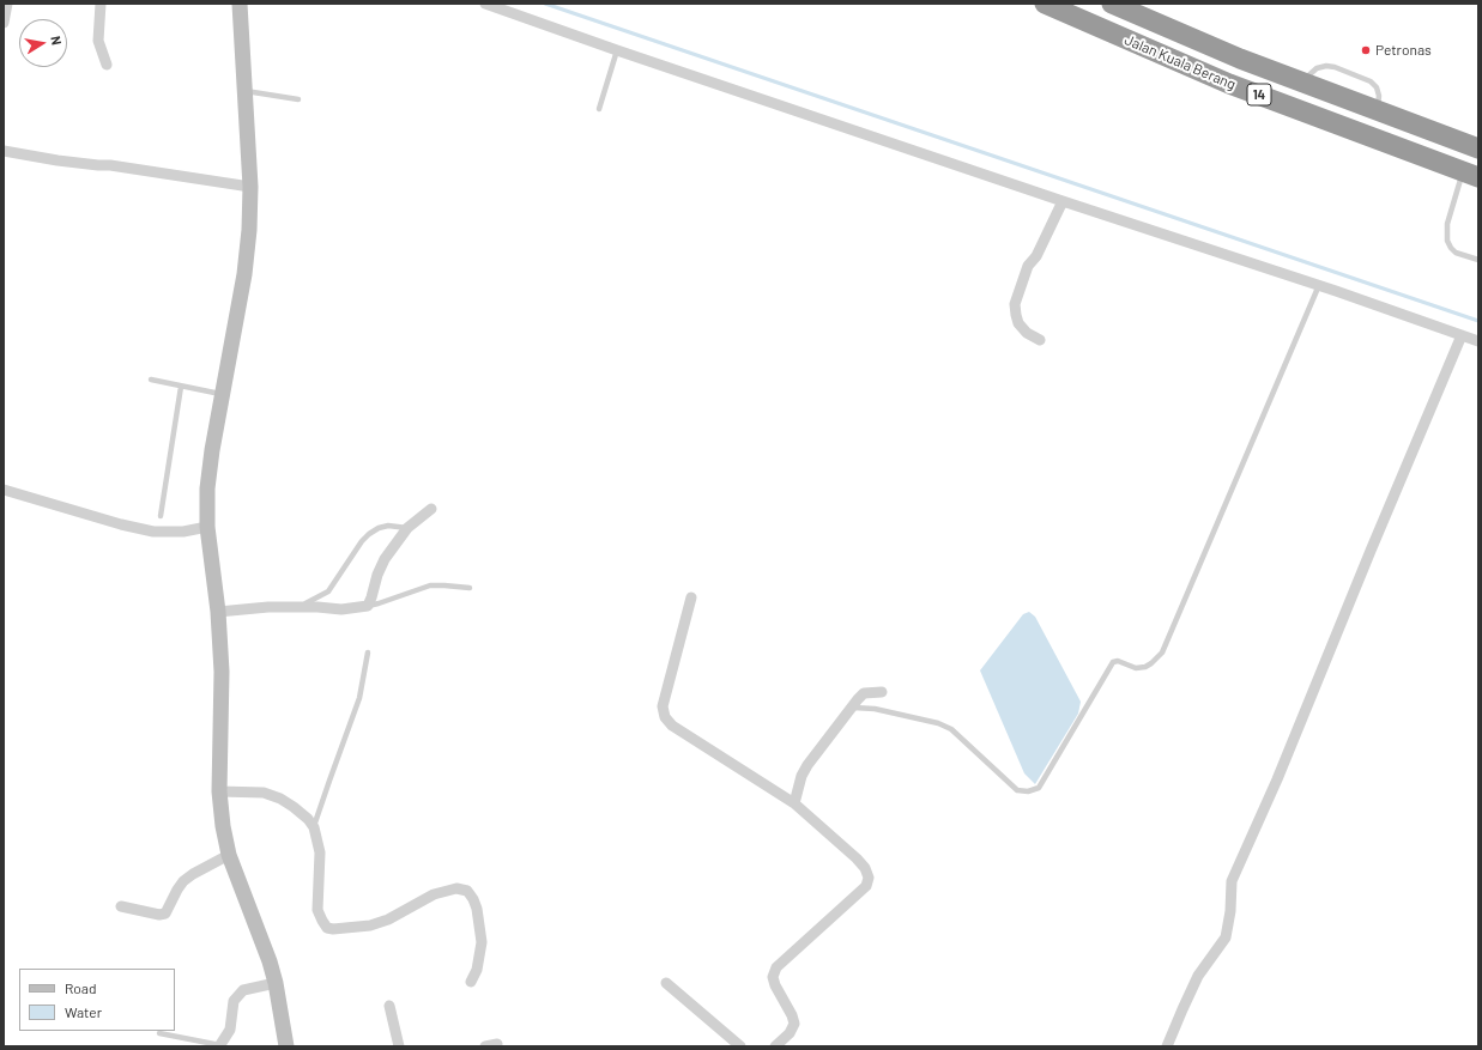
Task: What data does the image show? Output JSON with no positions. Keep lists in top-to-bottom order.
{
  "streets": {
    "highway": ["Jalan Kuala Berang", "14"]
  },
  "places": ["Petronas"],
  "legend": ["Road", "Water"],
  "north": "right"
}
